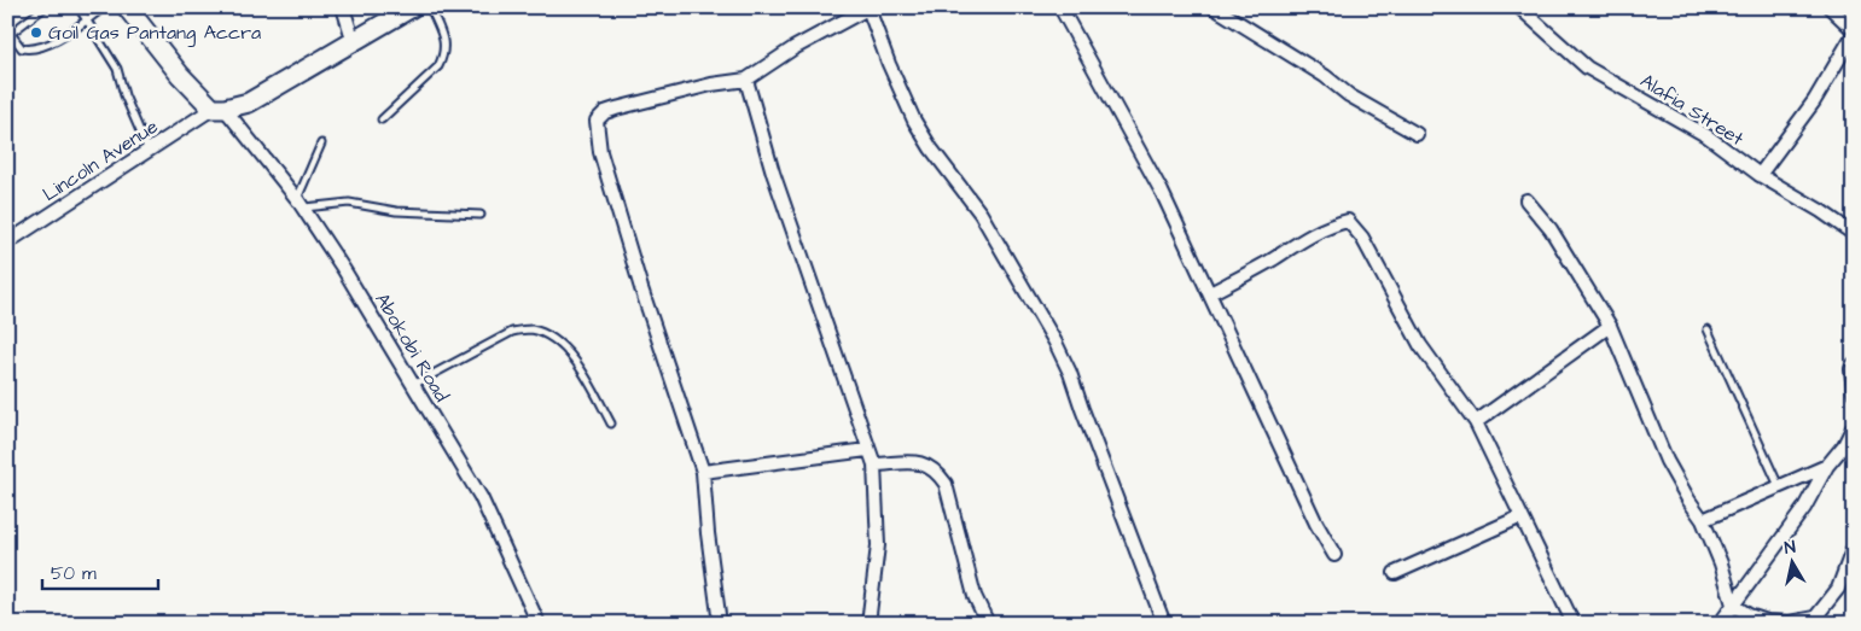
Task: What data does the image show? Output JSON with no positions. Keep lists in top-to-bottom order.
{
  "streets": {
    "street": ["Alafia Street", "Lincoln Avenue", "Abokobi Road"]
  },
  "crossings": [
    ["Lincoln Avenue", "Abokobi Road"]
  ],
  "places": ["Goil Gas Pantang Accra"],
  "scale_bar": "50 m",
  "north": "top"
}
